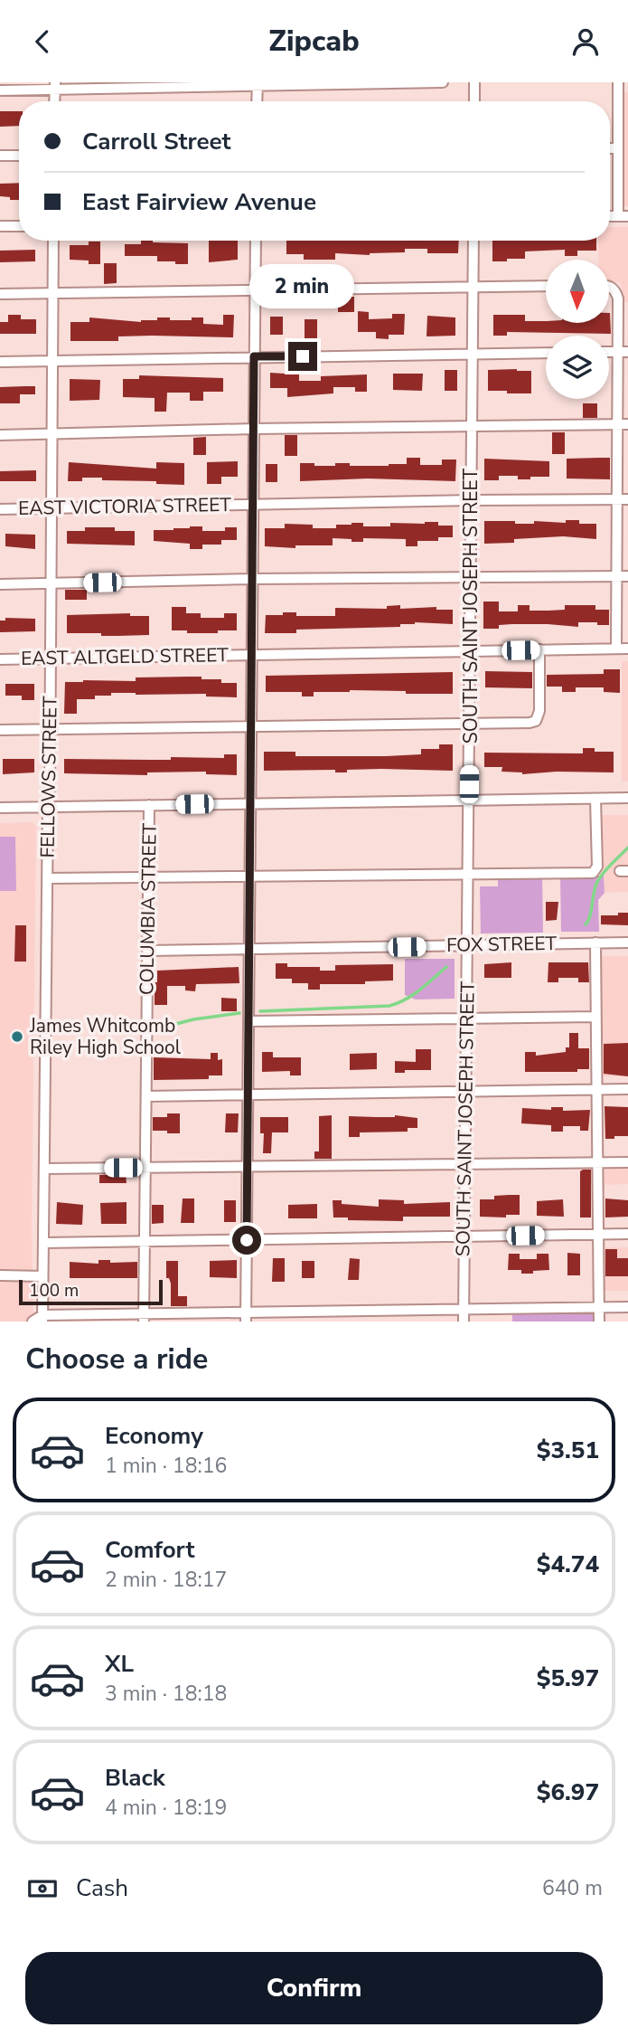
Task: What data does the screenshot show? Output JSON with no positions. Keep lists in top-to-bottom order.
{
  "streets": {
    "street": [
      "EAST VICTORIA STREET",
      "SOUTH SAINT JOSEPH STREET",
      "EAST ALTGELD STREET",
      "FELLOWS STREET",
      "COLUMBIA STREET",
      "FOX STREET"
    ]
  },
  "crossings": [
    ["EAST VICTORIA STREET", "SOUTH SAINT JOSEPH STREET"],
    ["EAST VICTORIA STREET", "FELLOWS STREET"],
    ["SOUTH SAINT JOSEPH STREET", "EAST ALTGELD STREET"],
    ["SOUTH SAINT JOSEPH STREET", "FOX STREET"],
    ["EAST ALTGELD STREET", "FELLOWS STREET"],
    ["COLUMBIA STREET", "FOX STREET"]
  ],
  "places": ["James Whitcomb Riley High School"],
  "scale_bar": "100 m",
  "north": "bottom",
  "page": {
    "header": "Zipcab",
    "banner": ["Carroll Street", "East Fairview Avenue"],
    "bubble": "2 min",
    "scale": "100 m",
    "heading": "Choose a ride",
    "list": [
      {
        "name": "Economy",
        "note": "1 min · 18:16",
        "value": "$3.51"
      },
      {
        "name": "Comfort",
        "note": "2 min · 18:17",
        "value": "$4.74"
      },
      {
        "name": "XL",
        "note": "3 min · 18:18",
        "value": "$5.97"
      },
      {
        "name": "Black",
        "note": "4 min · 18:19",
        "value": "$6.97"
      }
    ],
    "pay": ["Cash", "640 m"],
    "buttons": "Confirm"
  }
}
